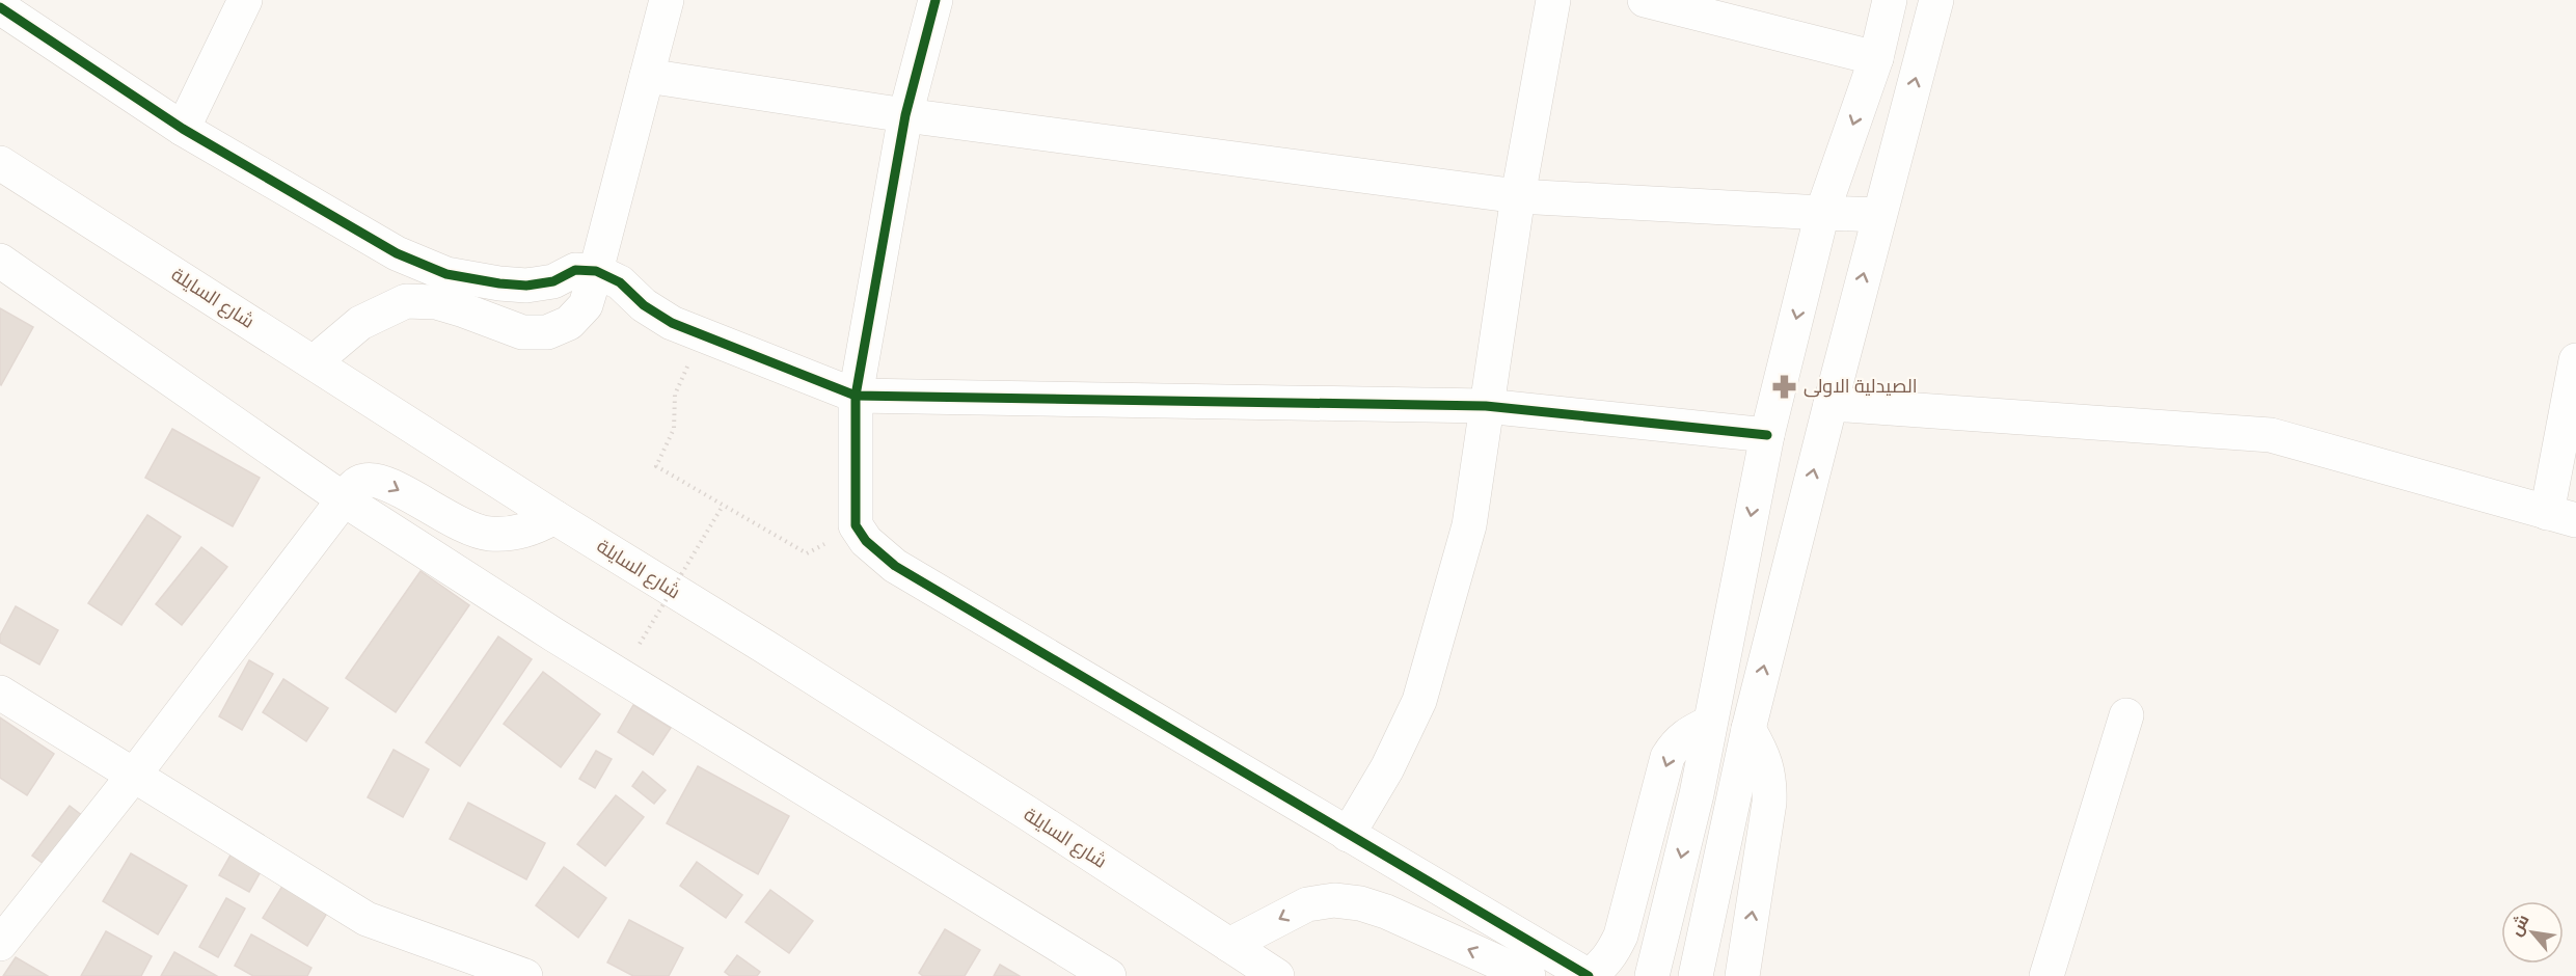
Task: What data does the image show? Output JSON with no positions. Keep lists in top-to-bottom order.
{
  "streets": {
    "street": ["شارع السايلة"]
  },
  "places": {
    "pharmacy": ["الصيدلية الاولى"]
  },
  "north": "top left"
}
